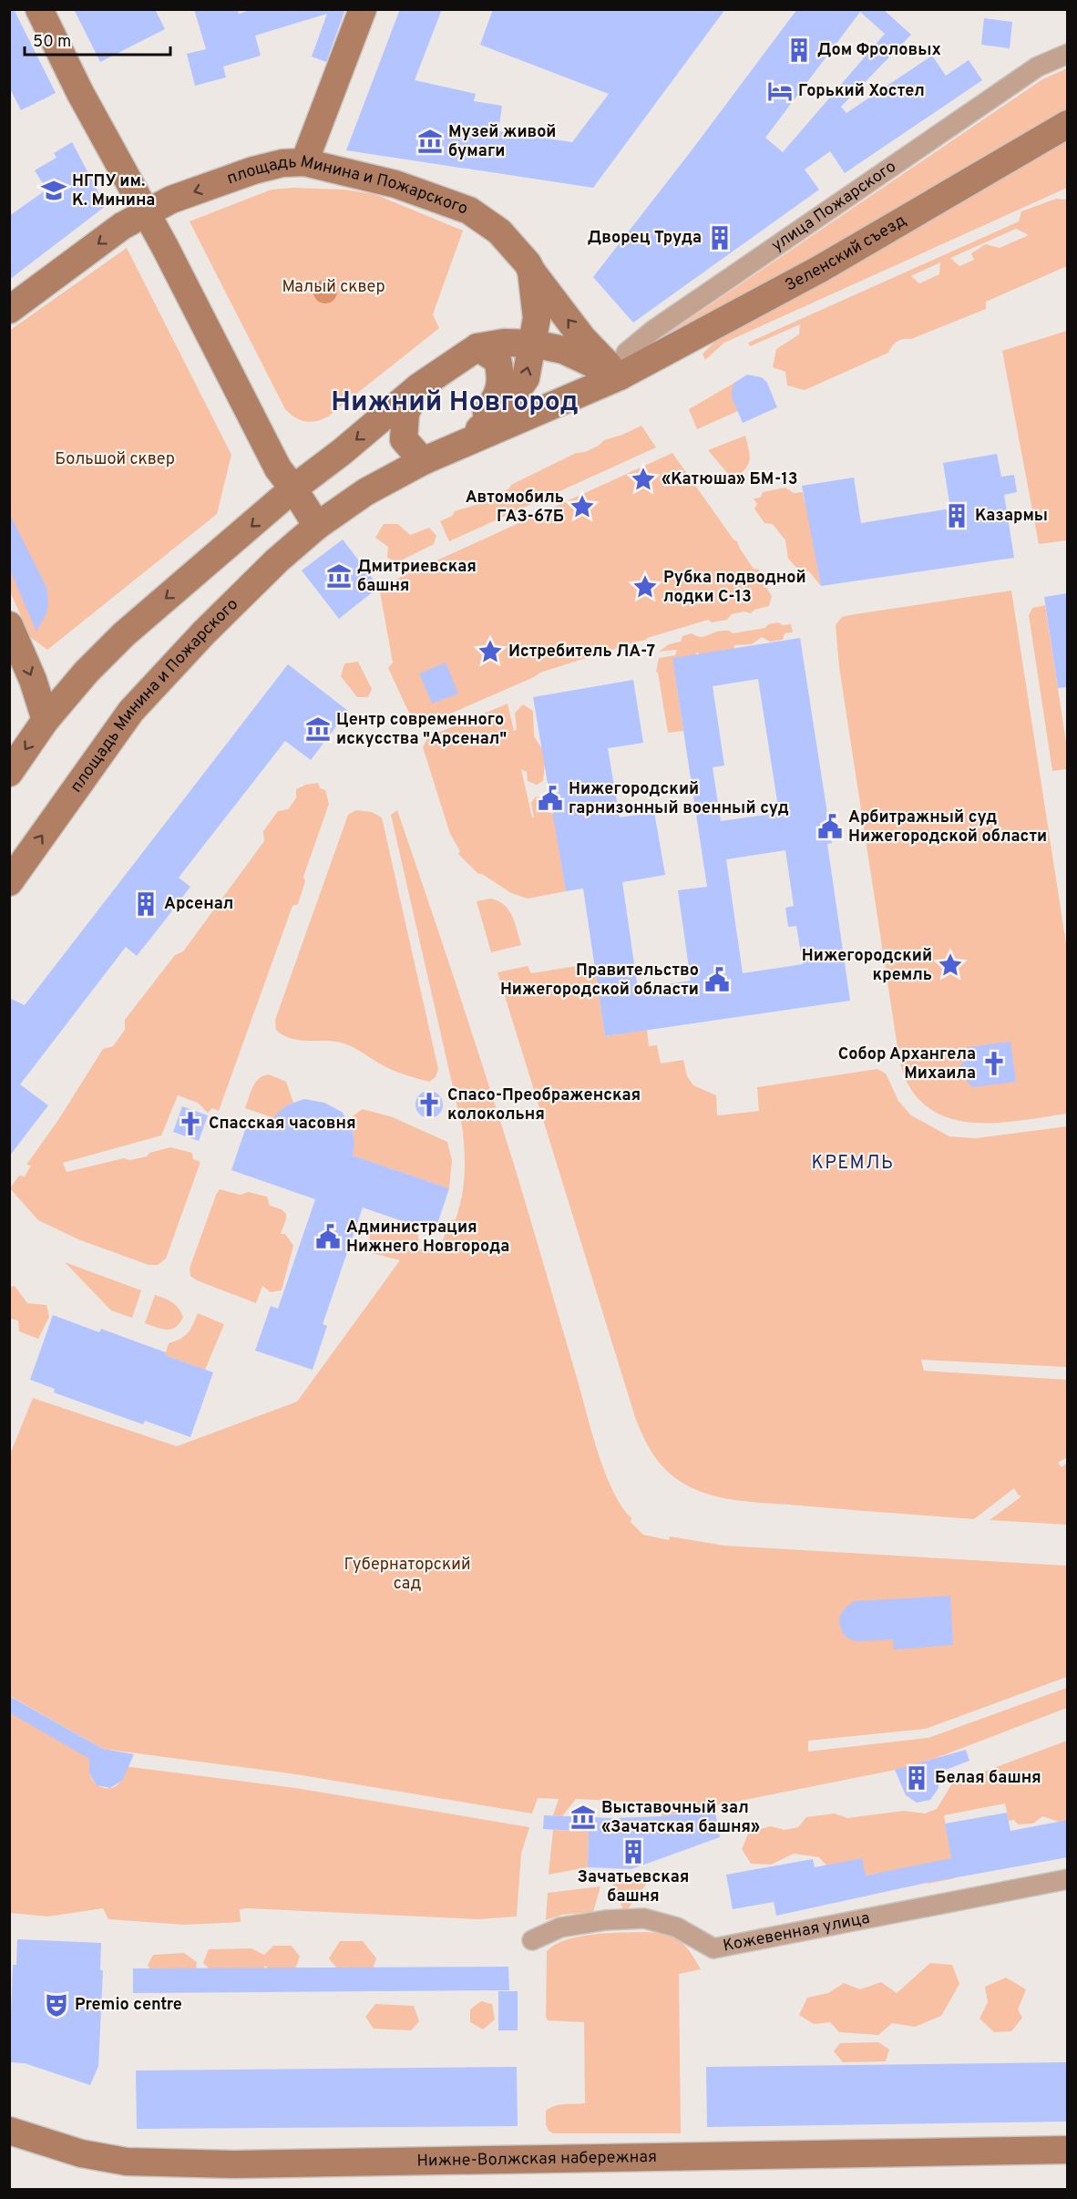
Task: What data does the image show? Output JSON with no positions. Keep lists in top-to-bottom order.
{
  "streets": {
    "main road": ["площадь Минина и Пожарского", "Зеленский съезд", "Нижне-Волжская набережная"],
    "street": ["улица Пожарского", "Кожевенная улица"]
  },
  "crossings": [
    ["площадь Минина и Пожарского", "улица Пожарского"],
    ["площадь Минина и Пожарского", "Зеленский съезд"],
    ["улица Пожарского", "Зеленский съезд"]
  ],
  "districts": ["Нижний Новгород", "КРЕМЛЬ"],
  "parks": ["Малый сквер", "Большой сквер", "Губернаторский сад"],
  "places": {
    "building": [
      "Дом Фроловых",
      "Дворец Труда",
      "Казармы",
      "Арсенал",
      "Белая башня",
      "Зачатьевская башня"
    ],
    "hotel": ["Горький Хостел"],
    "museum": [
      "Музей живой бумаги",
      "Дмитриевская башня",
      "Центр современного искусства \"Арсенал\"",
      "Выставочный зал «Зачатская башня»"
    ],
    "school or university": ["НГПУ им. К. Минина"],
    "place": [
      "«Катюша» БМ-13",
      "Автомобиль ГАЗ-67Б",
      "Рубка подводной лодки С-13",
      "Истребитель ЛА-7",
      "Нижегородский кремль"
    ],
    "public building": [
      "Нижегородский гарнизонный военный суд",
      "Арбитражный суд Нижегородской области",
      "Правительство Нижегородской области",
      "Администрация Нижнего Новгорода"
    ],
    "church": ["Собор Архангела Михаила", "Спасо-Преображенская колокольня", "Спасская часовня"],
    "theatre": ["Premio centre"]
  },
  "scale_bar": "50 m"
}
